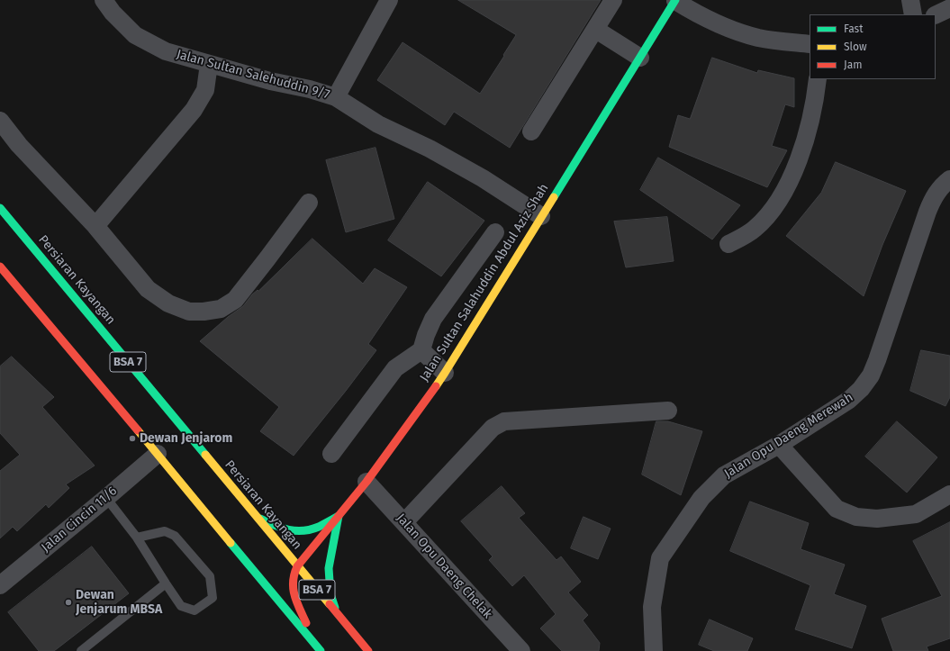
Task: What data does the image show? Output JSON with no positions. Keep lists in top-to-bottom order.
{
  "streets": {
    "main road": ["Persiaran Kayangan", "Jalan Sultan Salahuddin Abdul Aziz Shah", "BSA 7"],
    "street": [
      "Jalan Sultan Salehuddin 9/7",
      "Jalan Opu Daeng Merewah",
      "Jalan Cincin 11/6",
      "Jalan Opu Daeng Chelak"
    ]
  },
  "crossings": [
    ["Jalan Sultan Salehuddin 9/7", "Jalan Sultan Salahuddin Abdul Aziz Shah"],
    ["Persiaran Kayangan", "Jalan Sultan Salahuddin Abdul Aziz Shah"],
    ["Jalan Sultan Salahuddin Abdul Aziz Shah", "Jalan Opu Daeng Chelak"],
    ["BSA 7", "Jalan Cincin 11/6"]
  ],
  "places": ["Dewan Jenjarom", "Dewan Jenjarum MBSA"],
  "legend": ["Fast", "Slow", "Jam"]
}
